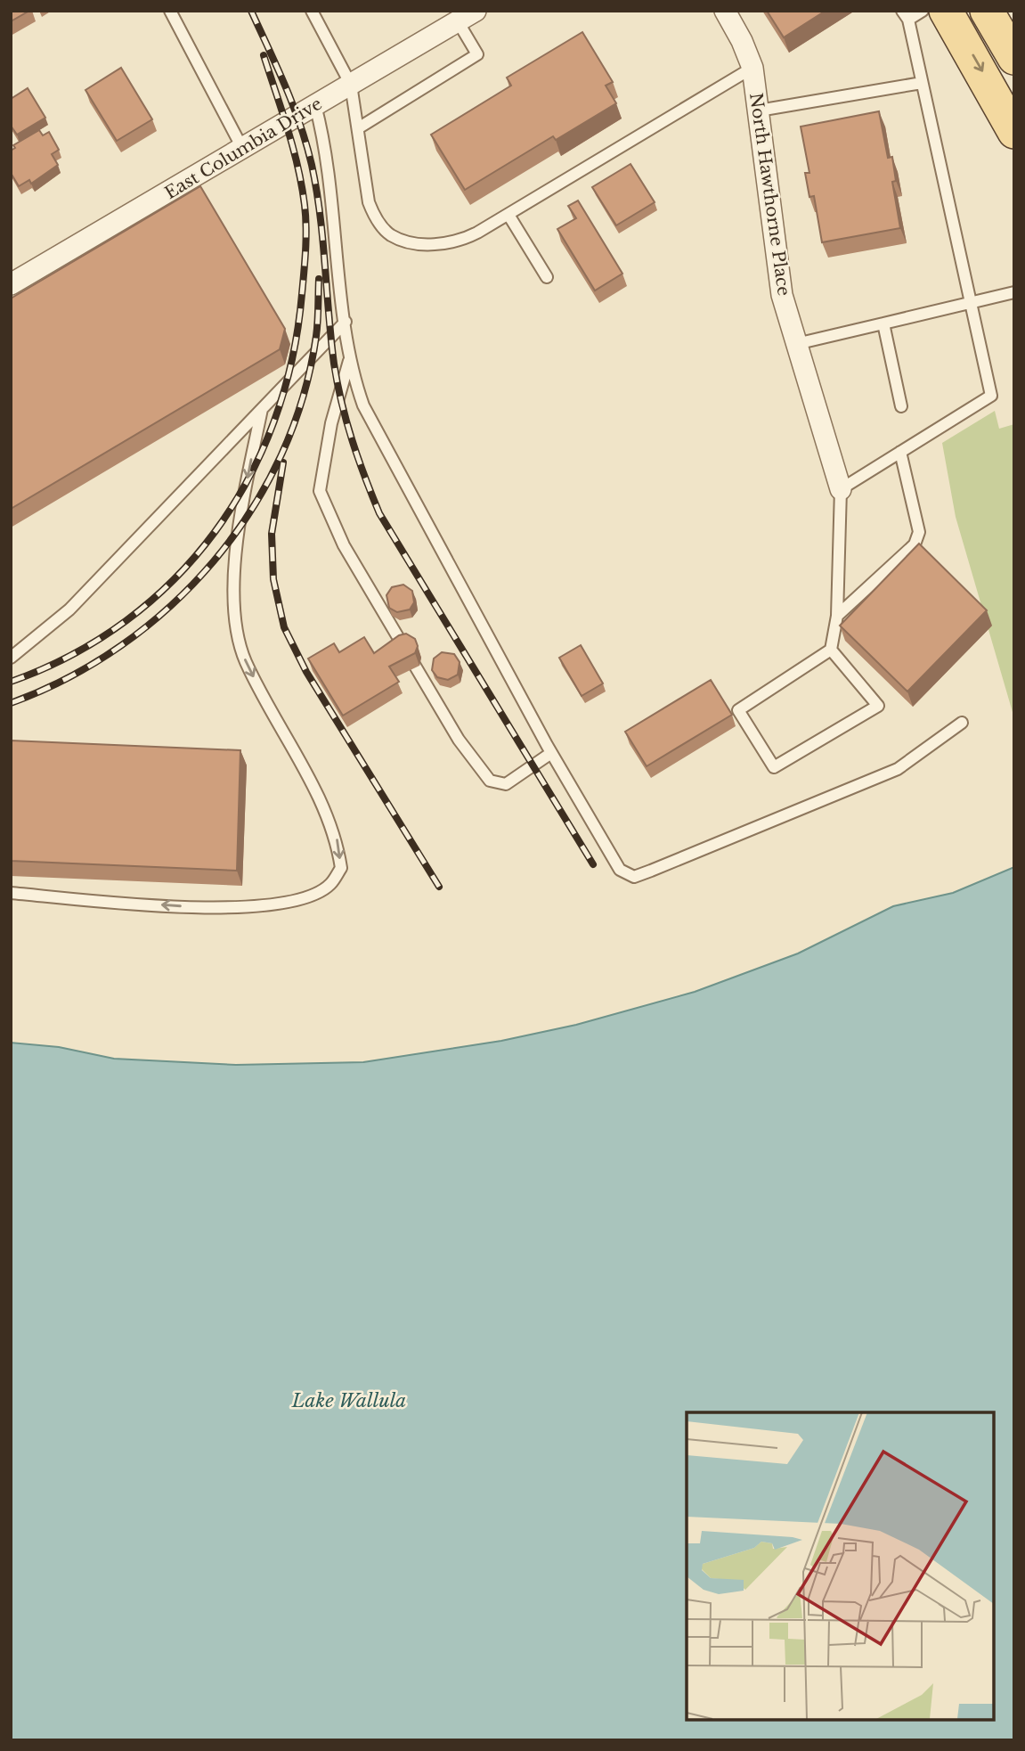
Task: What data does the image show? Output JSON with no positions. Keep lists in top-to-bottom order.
{
  "streets": {
    "street": ["East Columbia Drive", "North Hawthorne Place"]
  },
  "water": ["Lake Wallula"]
}
